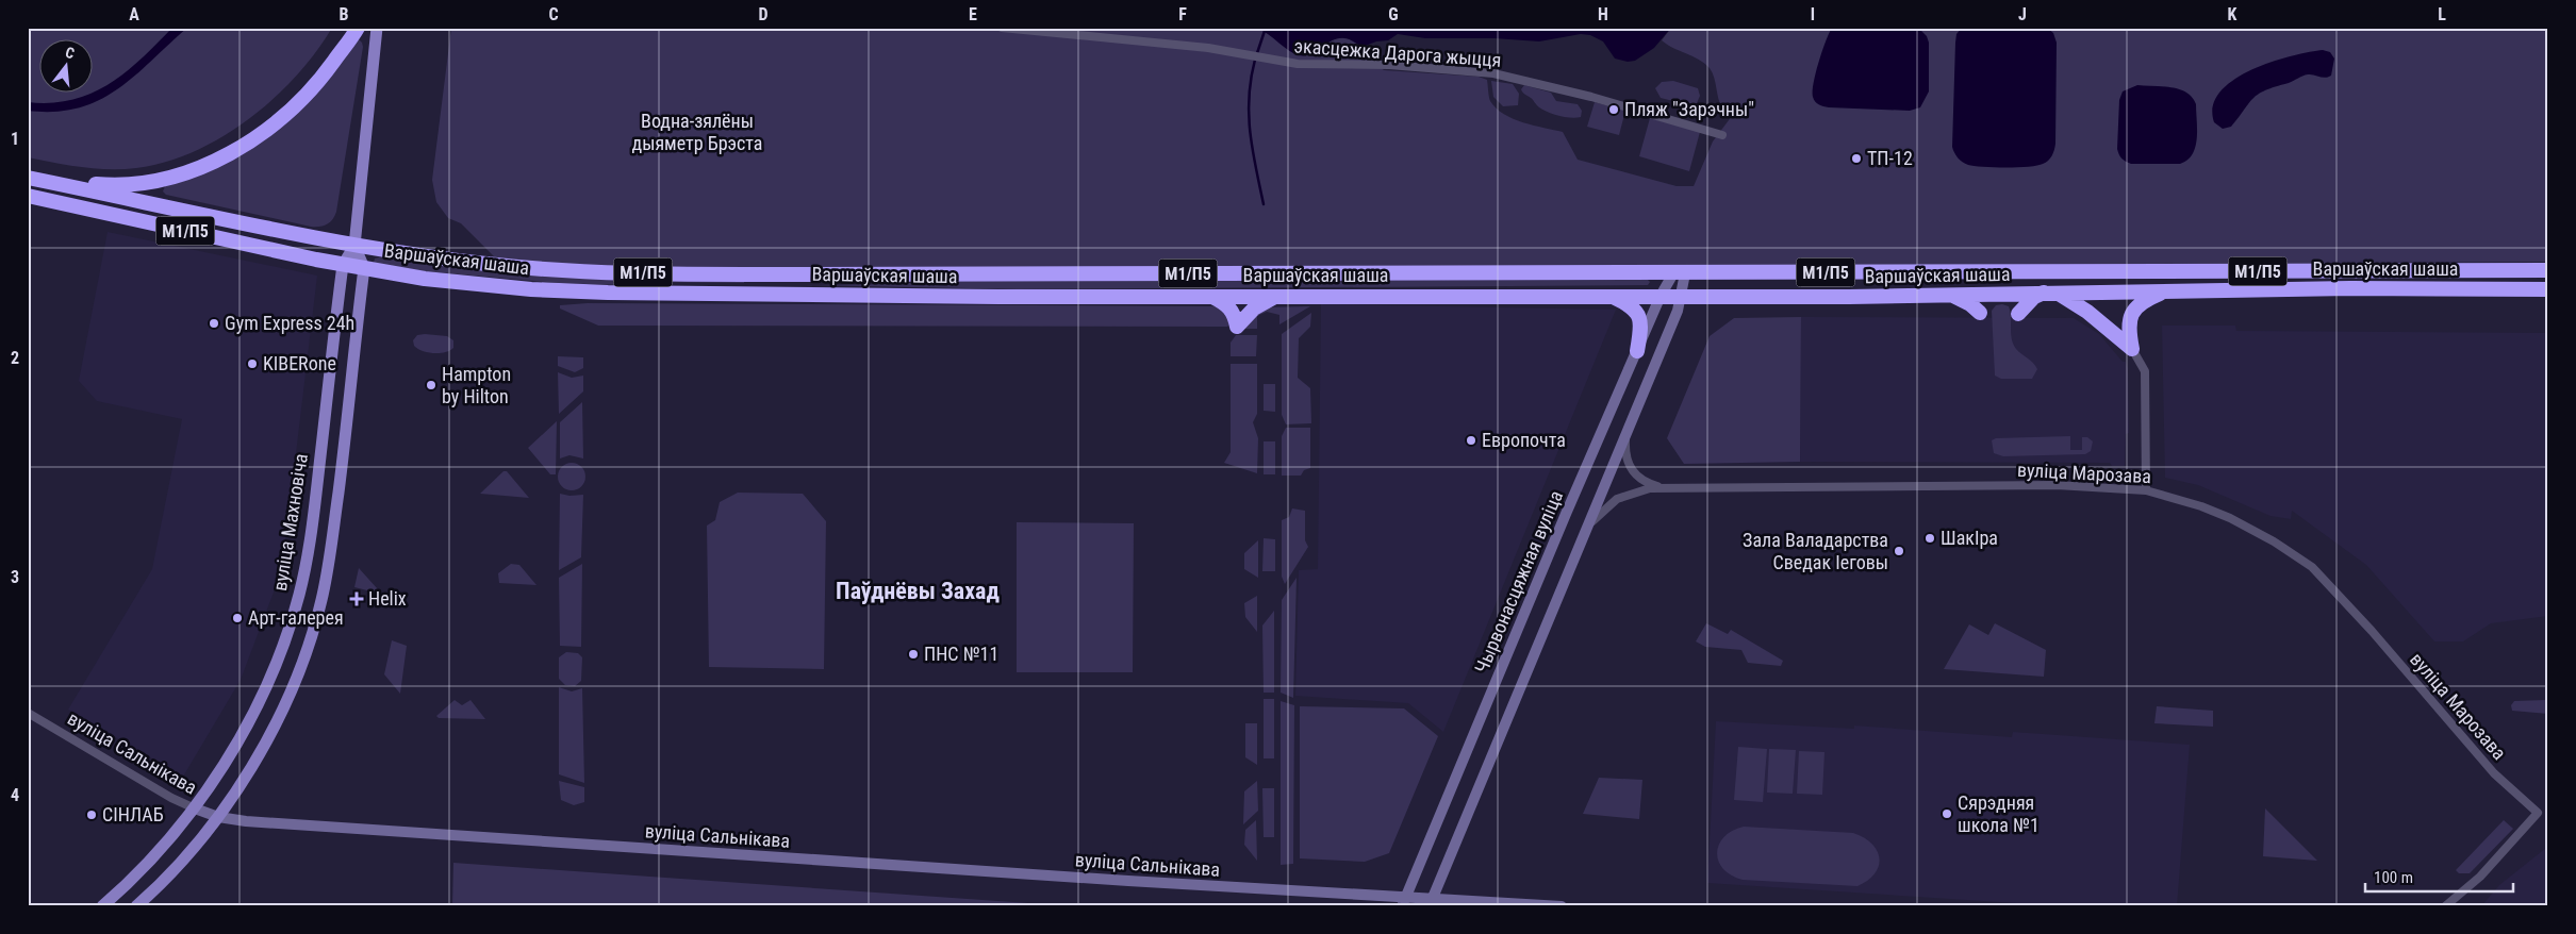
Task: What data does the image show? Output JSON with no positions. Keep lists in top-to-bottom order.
{
  "streets": {
    "highway": ["М1/П5", "Варшаўская шаша"],
    "main road": ["вуліца Махновіча"],
    "street": [
      "экасцежка Дарога жыцця",
      "вуліца Марозава",
      "Чырвонасцяжная вуліца",
      "вуліца Сальнікава"
    ]
  },
  "crossings": [
    ["Варшаўская шаша", "вуліца Махновіча"],
    ["Варшаўская шаша", "Чырвонасцяжная вуліца"],
    ["вуліца Махновіча", "вуліца Сальнікава"],
    ["Чырвонасцяжная вуліца", "вуліца Сальнікава"]
  ],
  "districts": ["Паўднёвы Захад"],
  "parks": ["Водна-зялёны дыяметр Брэста"],
  "places": {
    "other": [
      "Пляж \"Зарэчны\"",
      "ТП-12",
      "Gym Express 24h",
      "KIBERone",
      "Hampton by Hilton",
      "Европочта",
      "ШакІра",
      "Зала Валадарства Сведак Іеговы",
      "Арт-галерея",
      "ПНС №11",
      "Сярэдняя школа №1",
      "СІНЛАБ"
    ],
    "health": ["Helix"]
  },
  "scale_bar": "100 m",
  "north": "top",
  "grid": {
    "columns": [
      "A",
      "B",
      "C",
      "D",
      "E",
      "F",
      "G",
      "H",
      "I",
      "J",
      "K",
      "L"
    ],
    "rows": [
      "1",
      "2",
      "3",
      "4"
    ]
  }
}
